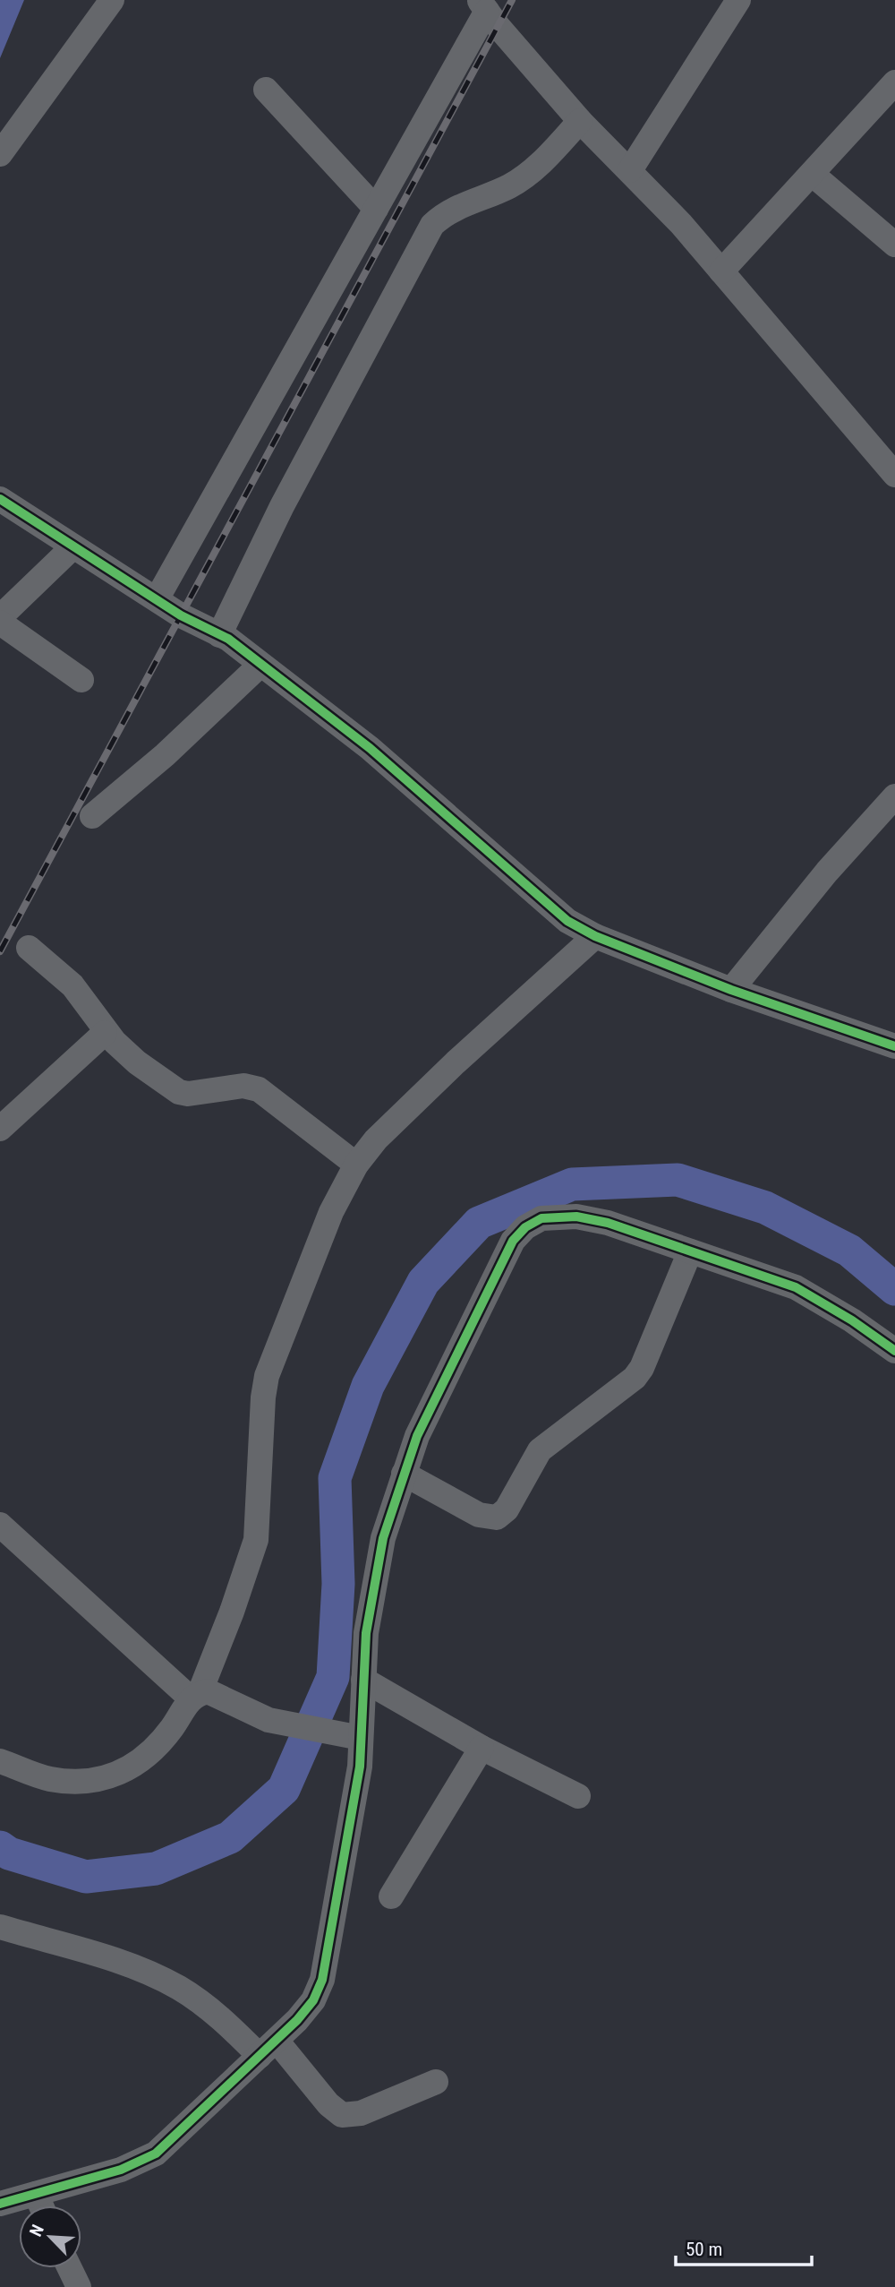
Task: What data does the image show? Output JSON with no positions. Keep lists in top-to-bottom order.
{
  "scale_bar": "50 m",
  "north": "top left"
}
